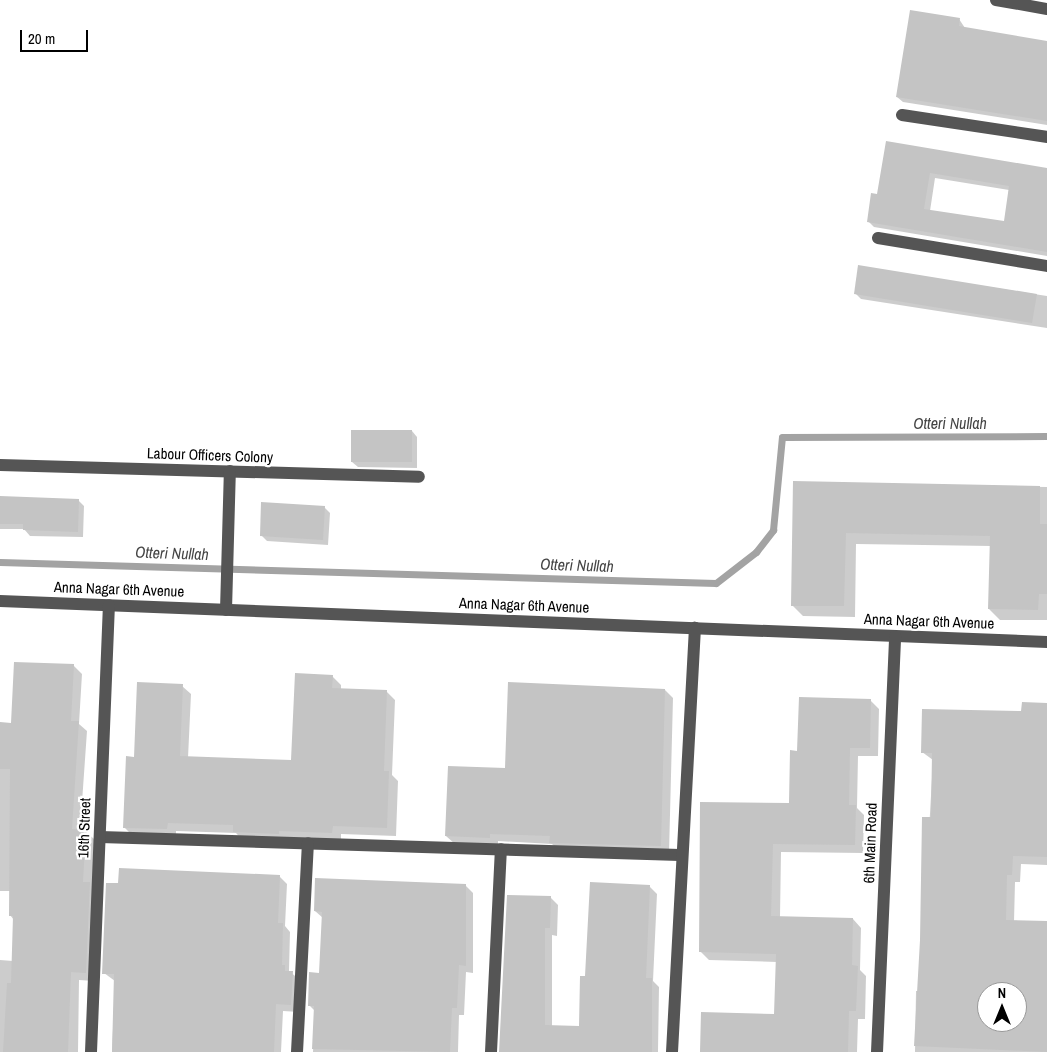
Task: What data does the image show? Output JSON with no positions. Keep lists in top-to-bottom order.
{
  "streets": {
    "street": [
      "Labour Officers Colony",
      "Anna Nagar 6th Avenue",
      "16th Street",
      "6th Main Road"
    ]
  },
  "crossings": [
    ["Anna Nagar 6th Avenue", "16th Street"],
    ["Anna Nagar 6th Avenue", "6th Main Road"]
  ],
  "water": ["Otteri Nullah"],
  "scale_bar": "20 m",
  "north": "top"
}
